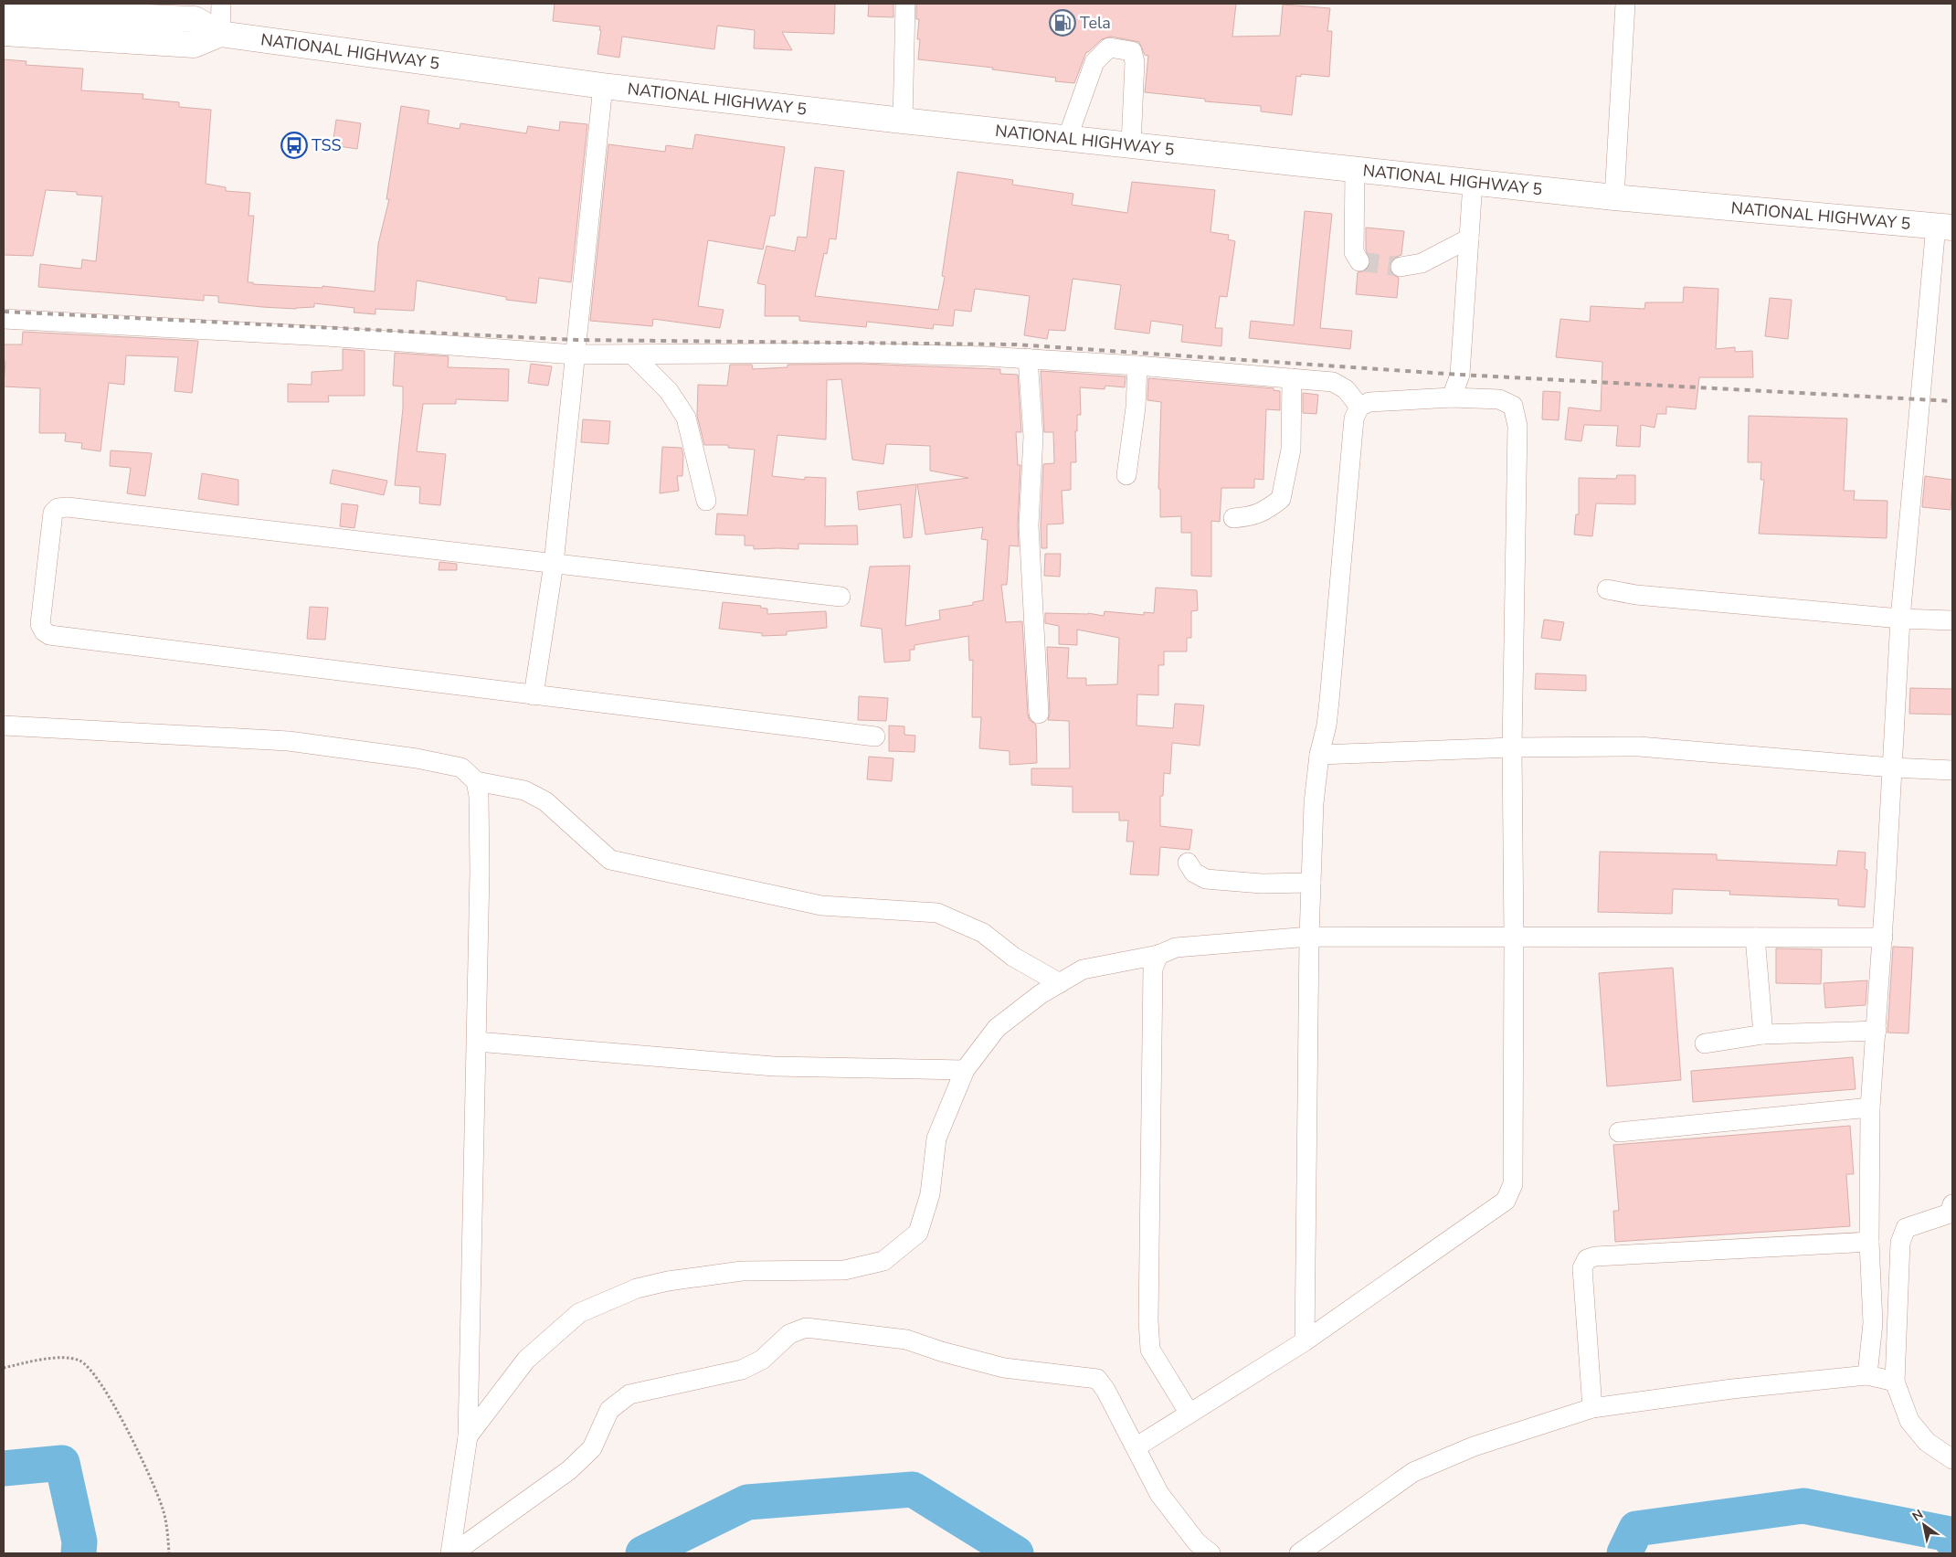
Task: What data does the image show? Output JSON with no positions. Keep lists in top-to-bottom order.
{
  "streets": {
    "highway": ["NATIONAL HIGHWAY 5"]
  },
  "places": {
    "fuel station": ["Tela"],
    "bus stop": ["TSS"]
  },
  "north": "top left"
}
